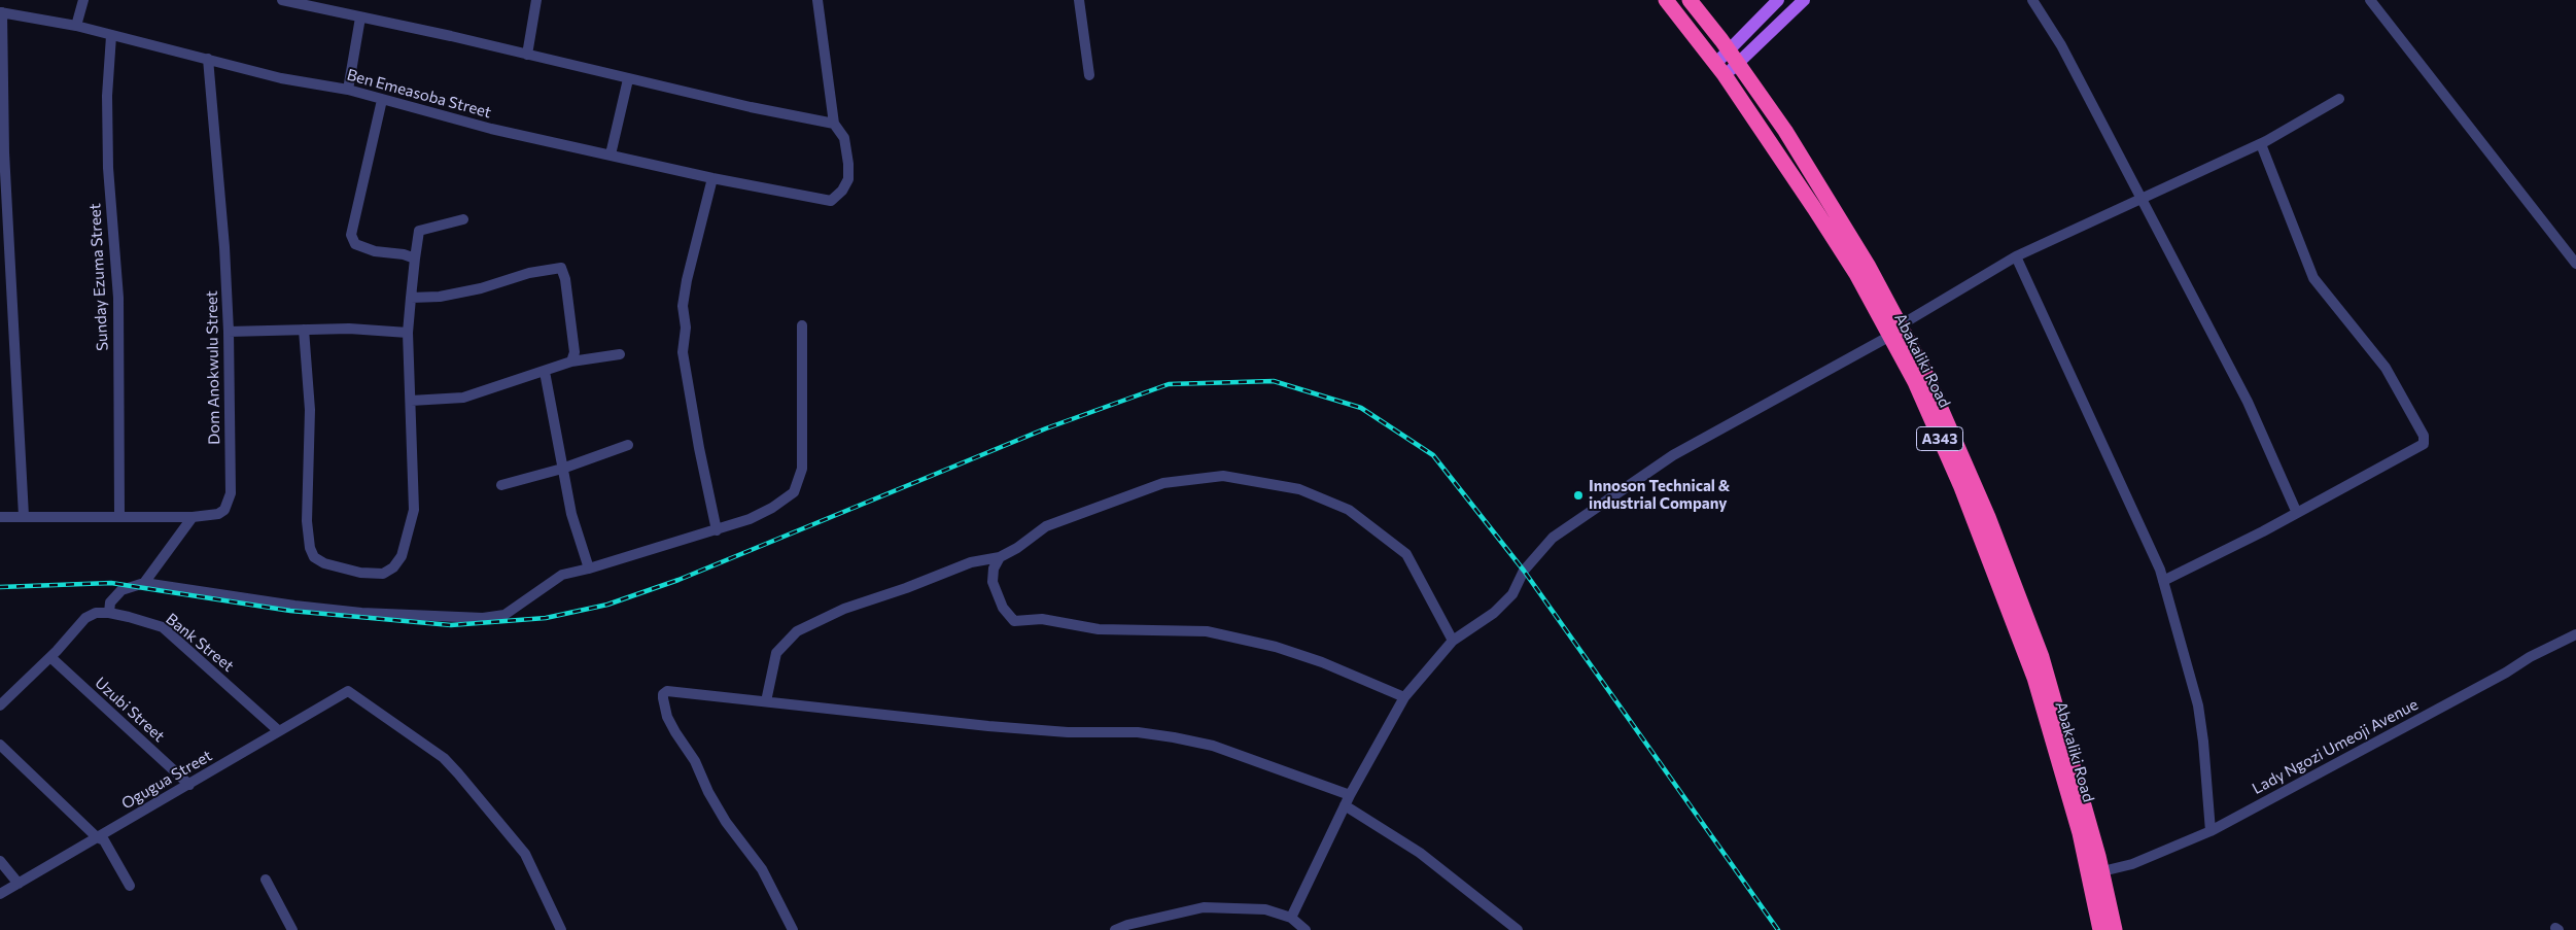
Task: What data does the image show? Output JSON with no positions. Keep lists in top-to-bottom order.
{
  "streets": {
    "highway": ["Abakaliki Road", "A343"],
    "street": [
      "Ben Emeasoba Street",
      "Sunday Ezuma Street",
      "Dom Anokwulu Street",
      "Bank Street",
      "Uzubi Street",
      "Lady Ngozi Umeoji Avenue",
      "Ogugua Street"
    ]
  },
  "crossings": [
    ["Ben Emeasoba Street", "Sunday Ezuma Street"],
    ["Ben Emeasoba Street", "Dom Anokwulu Street"],
    ["Abakaliki Road", "Lady Ngozi Umeoji Avenue"],
    ["Bank Street", "Uzubi Street"],
    ["Bank Street", "Ogugua Street"],
    ["Uzubi Street", "Ogugua Street"]
  ],
  "places": ["Innoson Technical & industrial Company"]
}
